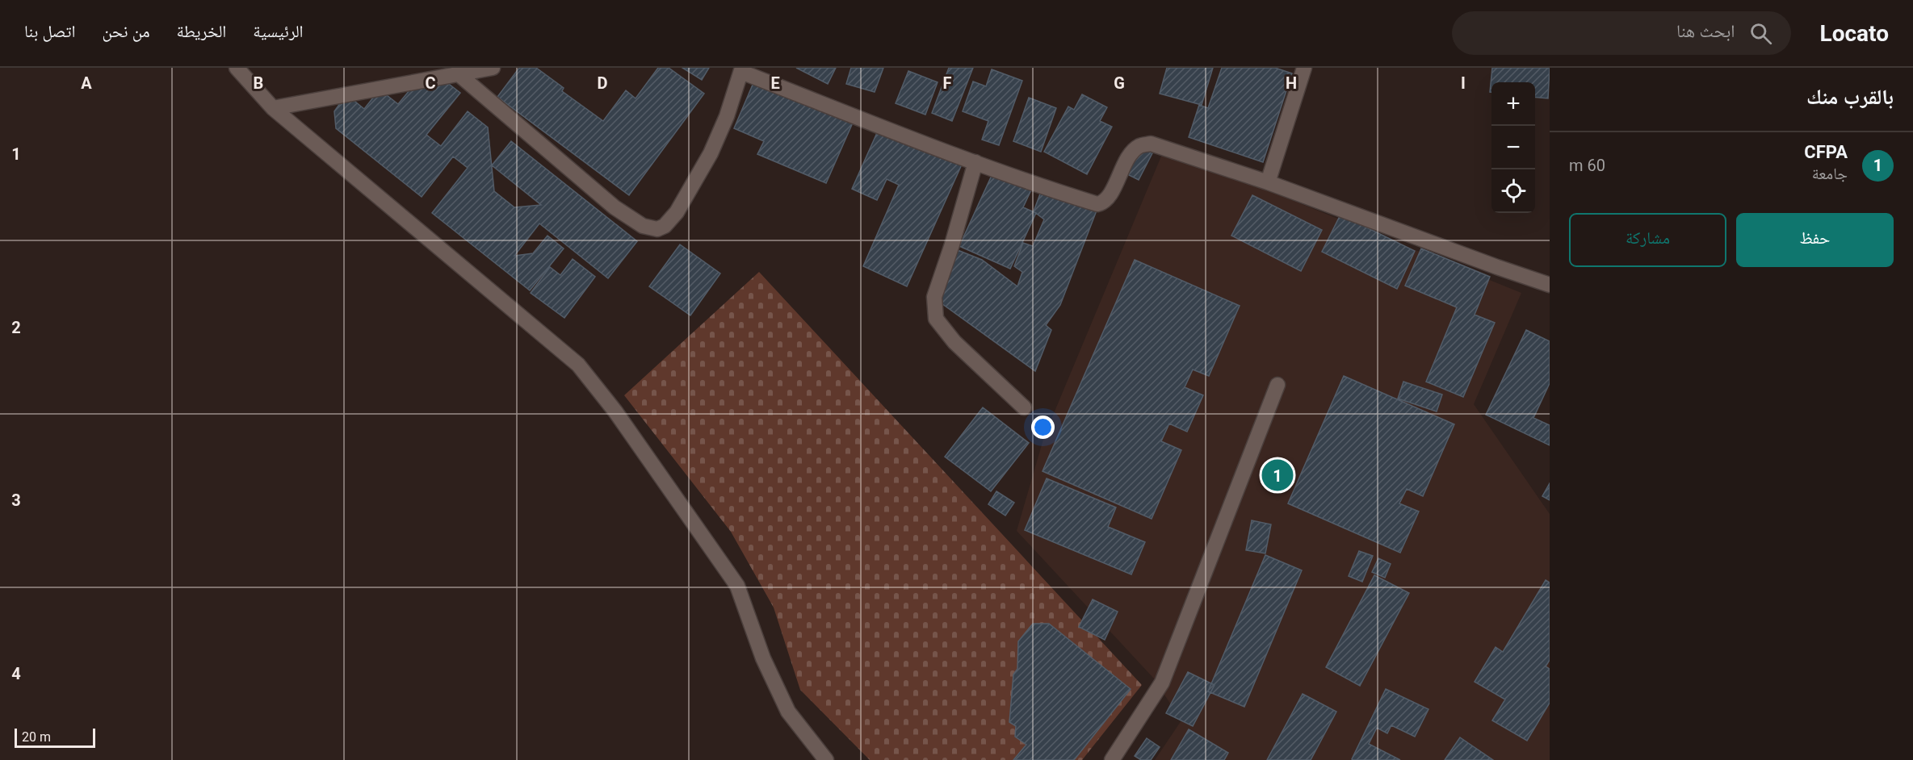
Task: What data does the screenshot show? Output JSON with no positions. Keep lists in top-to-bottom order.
{
  "scale_bar": "20 m",
  "page": {
    "header": "Locato",
    "search": "ابحث هنا",
    "nav": [
      "الرئيسية",
      "الخريطة",
      "من نحن",
      "اتصل بنا"
    ],
    "heading": "بالقرب منك",
    "map_buttons": ["+", "−"],
    "list": [
      {
        "mark": "1",
        "name": "CFPA",
        "note": "جامعة",
        "value": "60 m"
      }
    ],
    "buttons": ["حفظ", "مشاركة"],
    "pins": "1",
    "scale": "20 m"
  },
  "grid": {
    "columns": [
      "A",
      "B",
      "C",
      "D",
      "E",
      "F",
      "G",
      "H",
      "I"
    ],
    "rows": [
      "1",
      "2",
      "3",
      "4"
    ]
  }
}
